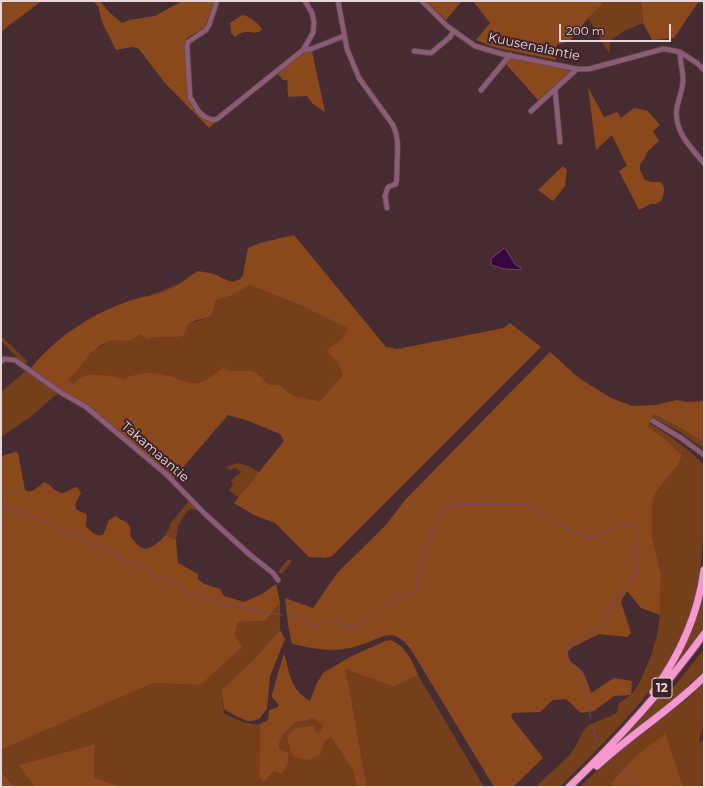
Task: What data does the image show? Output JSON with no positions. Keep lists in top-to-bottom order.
{
  "streets": {
    "highway": ["12"],
    "street": ["Kuusenalantie", "Takamaantie"]
  },
  "scale_bar": "200 m"
}
